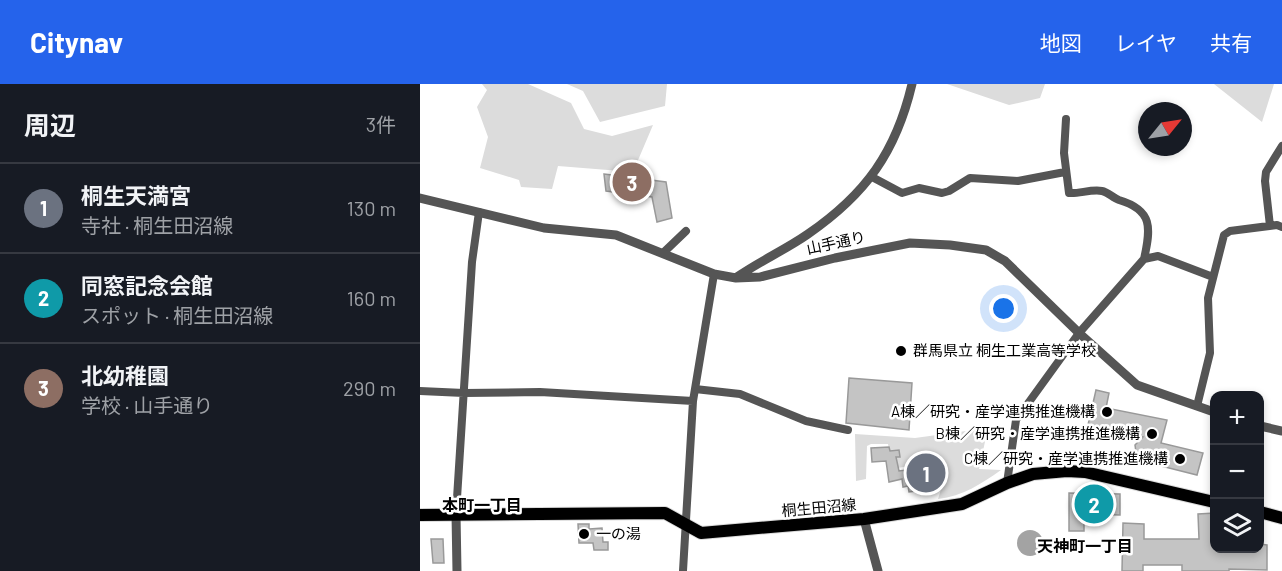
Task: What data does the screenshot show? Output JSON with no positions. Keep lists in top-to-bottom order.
{
  "streets": {
    "main road": ["桐生田沼線"],
    "street": ["山手通り"]
  },
  "districts": ["本町一丁目", "天神町一丁目"],
  "places": [
    "群馬県立 桐生工業高等学校",
    "A棟／研究・産学連携推進機構",
    "B棟／研究・産学連携推進機構",
    "C棟／研究・産学連携推進機構",
    "一の湯"
  ],
  "north": "top right",
  "page": {
    "header": "Citynav",
    "nav": ["地図", "レイヤ", "共有"],
    "heading": ["周辺", "3件"],
    "pins": ["3", "1", "2"],
    "list": [
      {
        "mark": "1",
        "name": "桐生天満宮",
        "note": "寺社 · 桐生田沼線",
        "value": "130 m"
      },
      {
        "mark": "2",
        "name": "同窓記念会館",
        "note": "スポット · 桐生田沼線",
        "value": "160 m"
      },
      {
        "mark": "3",
        "name": "北幼稚園",
        "note": "学校 · 山手通り",
        "value": "290 m"
      }
    ],
    "map_buttons": ["+", "−"]
  }
}
